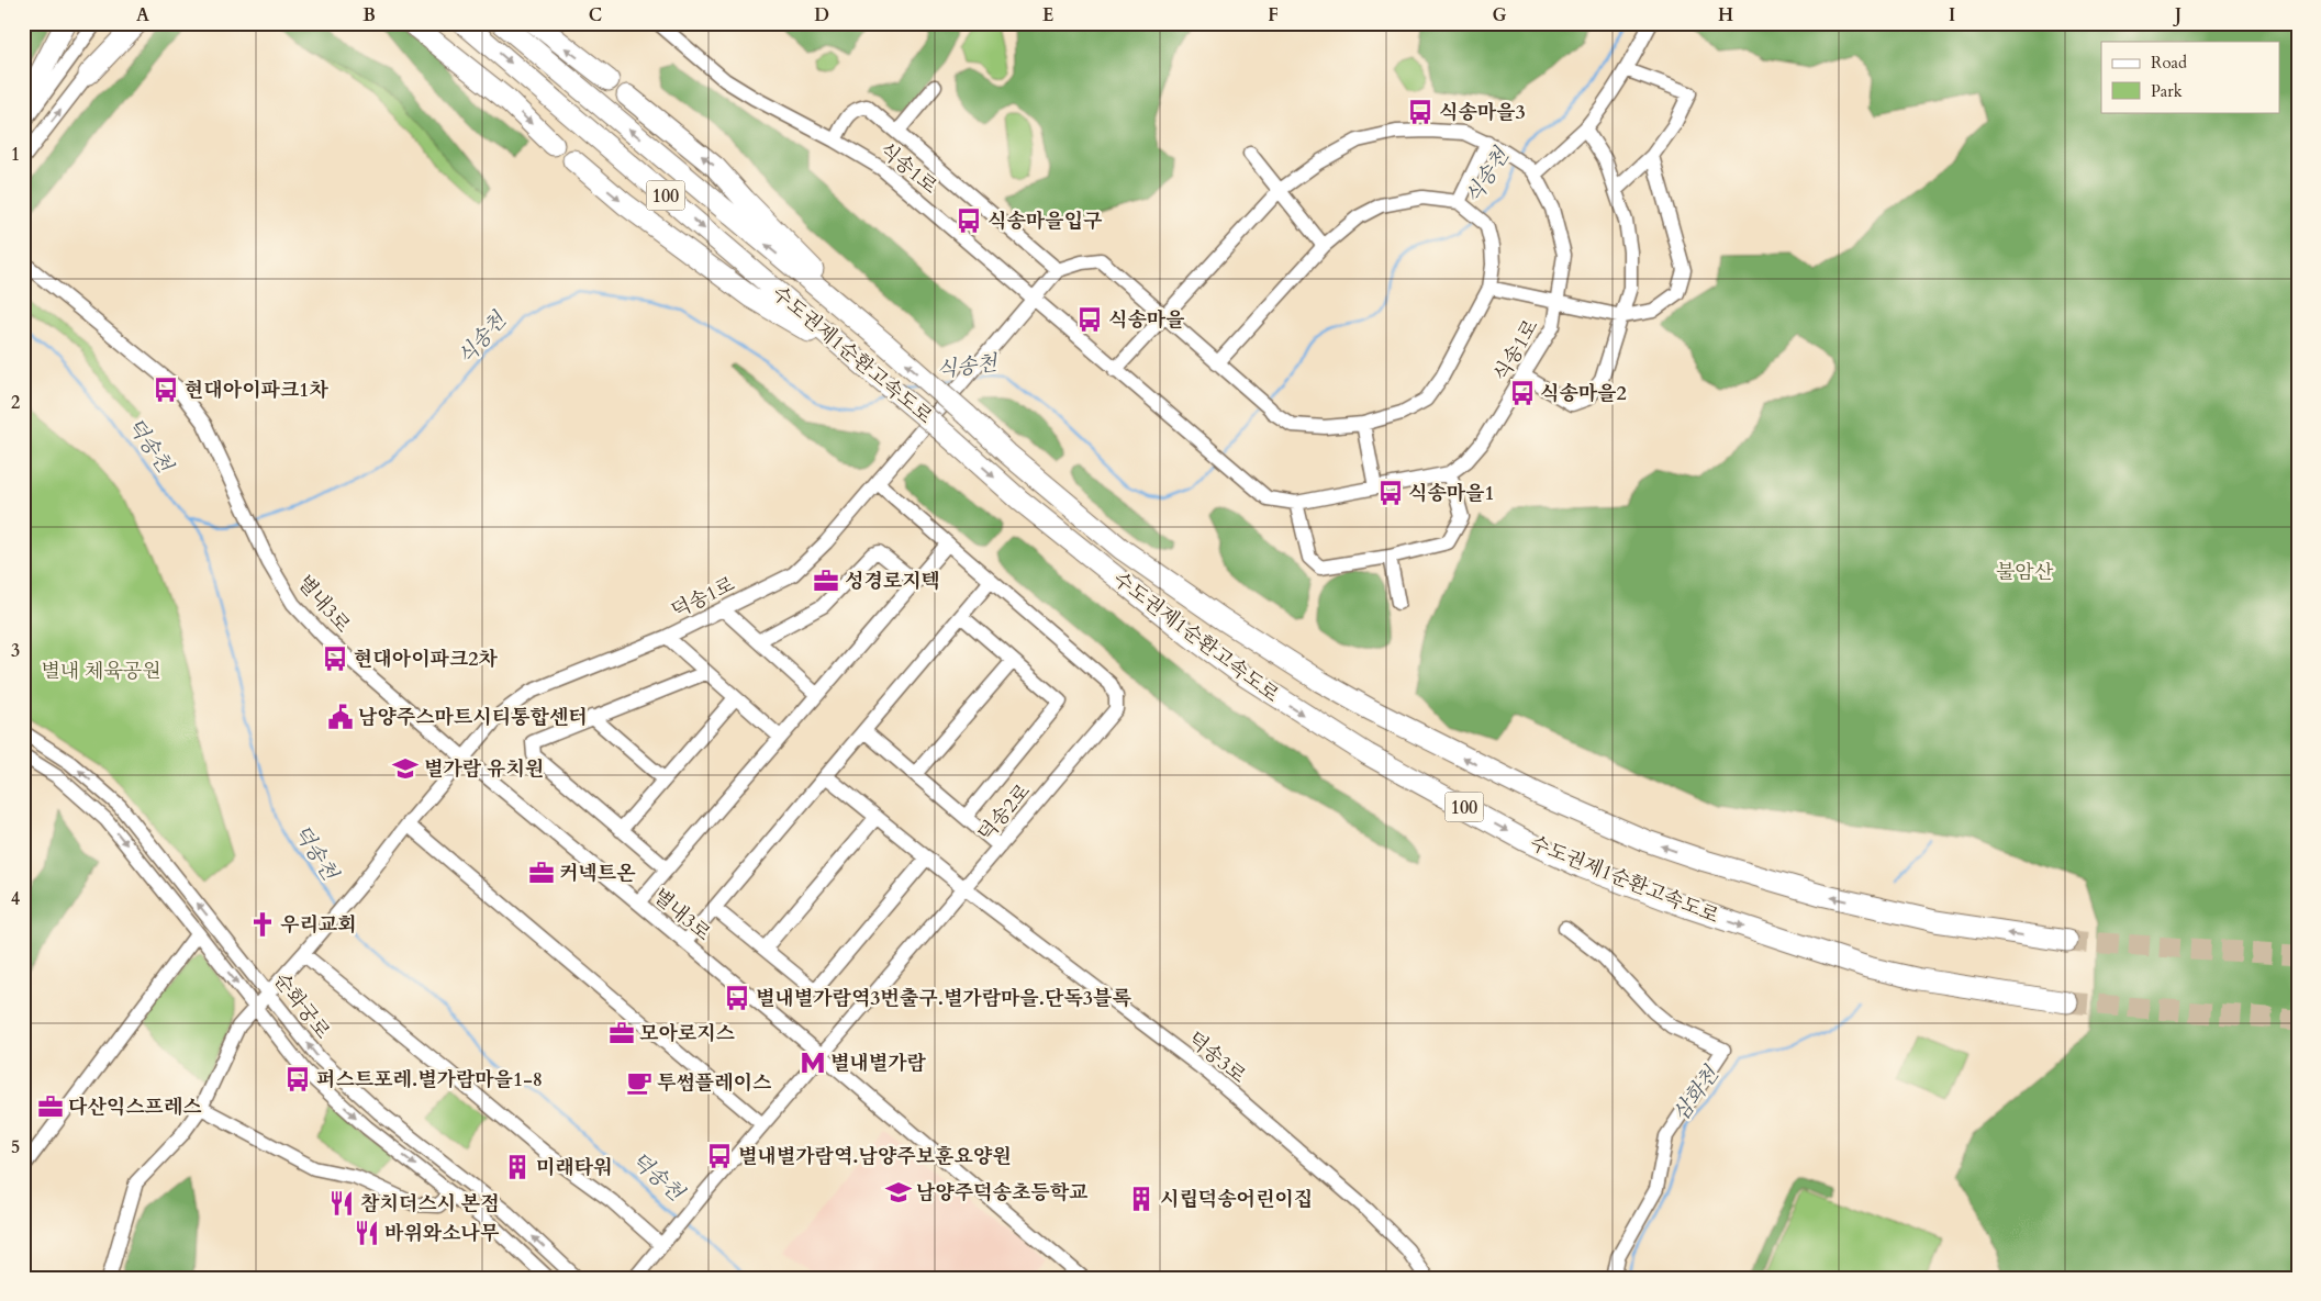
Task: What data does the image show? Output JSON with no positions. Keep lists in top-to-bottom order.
{
  "streets": {
    "highway": ["100", "수도권제1순환고속도로"],
    "street": [
      "식송1로",
      "덕송1로",
      "별내3로",
      "덕송2로",
      "순화궁로",
      "덕송3로"
    ]
  },
  "crossings": [
    ["식송1로", "덕송1로"],
    ["덕송1로", "별내3로"],
    ["덕송1로", "덕송2로"],
    ["별내3로", "덕송2로"],
    ["덕송2로", "덕송3로"]
  ],
  "water": ["식송천", "덕송천", "삼화천"],
  "parks": ["불암산", "별내 체육공원"],
  "places": {
    "bus stop": [
      "식송마을3",
      "식송마을입구",
      "식송마을",
      "현대아이파크1차",
      "식송마을2",
      "식송마을1",
      "현대아이파크2차",
      "별내별가람역3번출구.별가람마을.단독3블록",
      "퍼스트포레.별가람마을1-8",
      "별내별가람역.남양주보훈요양원"
    ],
    "office": [
      "성경로지텍",
      "커넥트온",
      "모아로지스",
      "다산익스프레스"
    ],
    "public building": ["남양주스마트시티통합센터"],
    "school or university": ["별가람 유치원", "남양주덕송초등학교"],
    "church": ["우리교회"],
    "metro station": ["별내별가람"],
    "cafe": ["투썸플레이스"],
    "building": ["미래타워", "시립덕송어린이집"],
    "restaurant": ["참치더스시 본점", "바위와소나무"]
  },
  "legend": ["Road", "Park"],
  "grid": {
    "columns": [
      "A",
      "B",
      "C",
      "D",
      "E",
      "F",
      "G",
      "H",
      "I",
      "J"
    ],
    "rows": [
      "1",
      "2",
      "3",
      "4",
      "5"
    ]
  }
}
